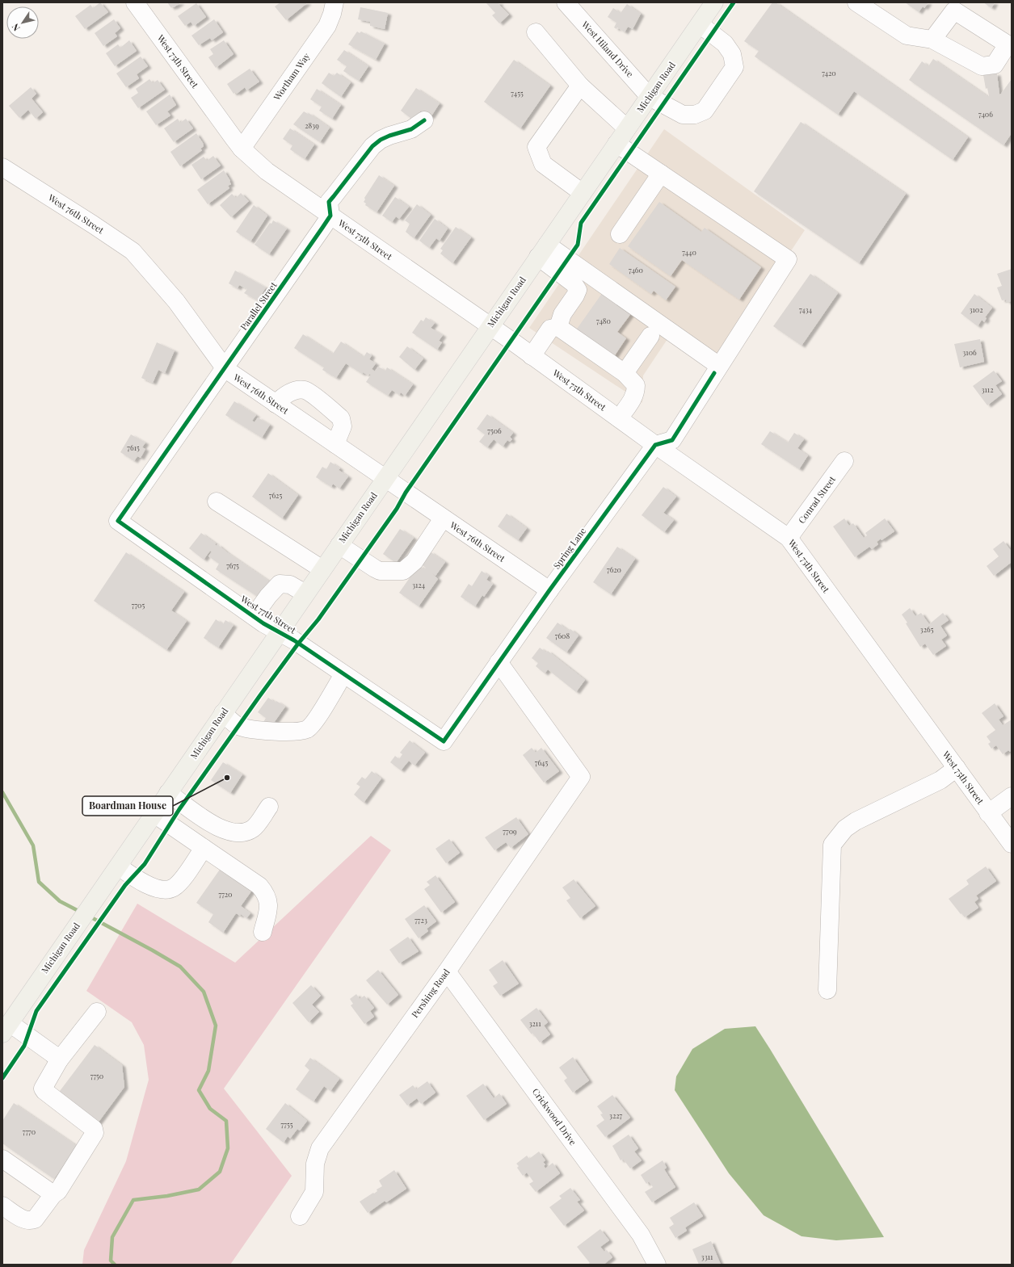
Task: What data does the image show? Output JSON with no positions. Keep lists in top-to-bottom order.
{
  "streets": {
    "main road": ["Michigan Road"],
    "street": [
      "West Hiland Drive",
      "West 75th Street",
      "Wortham Way",
      "West 76th Street",
      "Parallel Street",
      "Conrad Street",
      "Spring Lane",
      "West 77th Street",
      "Pershing Road",
      "Crickwood Drive"
    ]
  },
  "crossings": [
    ["West Hiland Drive", "Michigan Road"],
    ["West 75th Street", "Wortham Way"],
    ["West 75th Street", "Michigan Road"],
    ["West 75th Street", "Parallel Street"],
    ["West 75th Street", "Conrad Street"],
    ["West 75th Street", "Spring Lane"],
    ["Michigan Road", "West 76th Street"],
    ["Michigan Road", "West 77th Street"],
    ["West 76th Street", "Parallel Street"],
    ["West 76th Street", "Spring Lane"],
    ["Parallel Street", "West 77th Street"],
    ["Spring Lane", "West 77th Street"],
    ["Spring Lane", "Pershing Road"],
    ["Pershing Road", "Crickwood Drive"]
  ],
  "places": ["Boardman House"],
  "house_numbers": [
    "7420",
    "7455",
    "7406",
    "2839",
    "7440",
    "7460",
    "7434",
    "3102",
    "7480",
    "3106",
    "3112",
    "7506",
    "7615",
    "7625",
    "7675",
    "7620",
    "3124",
    "7705",
    "3265",
    "7608",
    "7645",
    "7709",
    "7720",
    "7723",
    "3211",
    "7750",
    "3227",
    "7755",
    "7770",
    "3311"
  ],
  "north": "bottom left"
}
